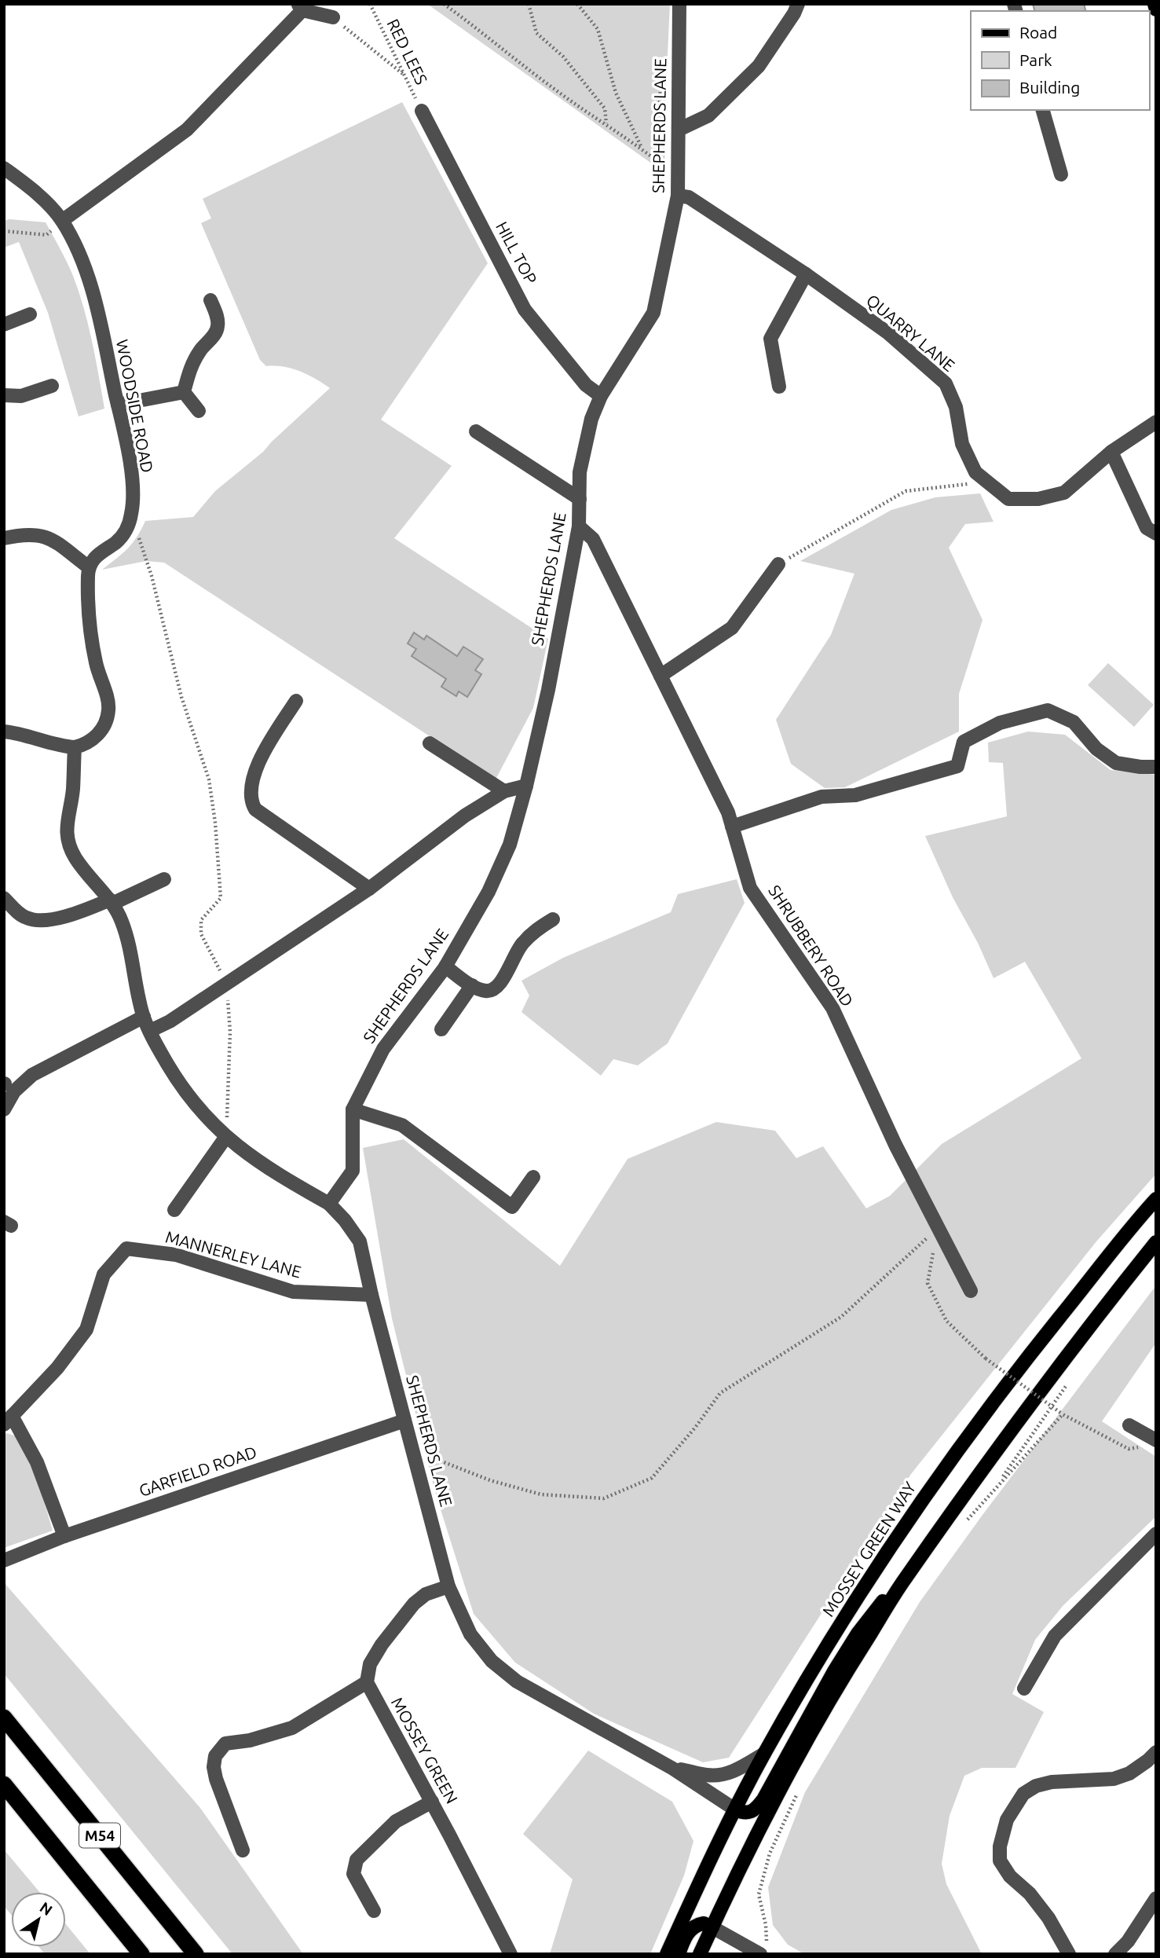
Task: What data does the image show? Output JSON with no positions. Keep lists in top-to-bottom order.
{
  "streets": {
    "highway": ["M54"],
    "main road": ["MOSSEY GREEN WAY"],
    "street": [
      "SHEPHERDS LANE",
      "HILL TOP",
      "QUARRY LANE",
      "WOODSIDE ROAD",
      "SHRUBBERY ROAD",
      "MANNERLEY LANE",
      "GARFIELD ROAD",
      "MOSSEY GREEN"
    ],
    "path": ["RED LEES"]
  },
  "crossings": [
    ["RED LEES", "HILL TOP"],
    ["SHEPHERDS LANE", "HILL TOP"],
    ["SHEPHERDS LANE", "QUARRY LANE"],
    ["SHEPHERDS LANE", "SHRUBBERY ROAD"],
    ["SHEPHERDS LANE", "MANNERLEY LANE"],
    ["SHEPHERDS LANE", "GARFIELD ROAD"],
    ["SHEPHERDS LANE", "MOSSEY GREEN WAY"],
    ["MANNERLEY LANE", "GARFIELD ROAD"]
  ],
  "legend": ["Road", "Park", "Building"],
  "north": "top right"
}
